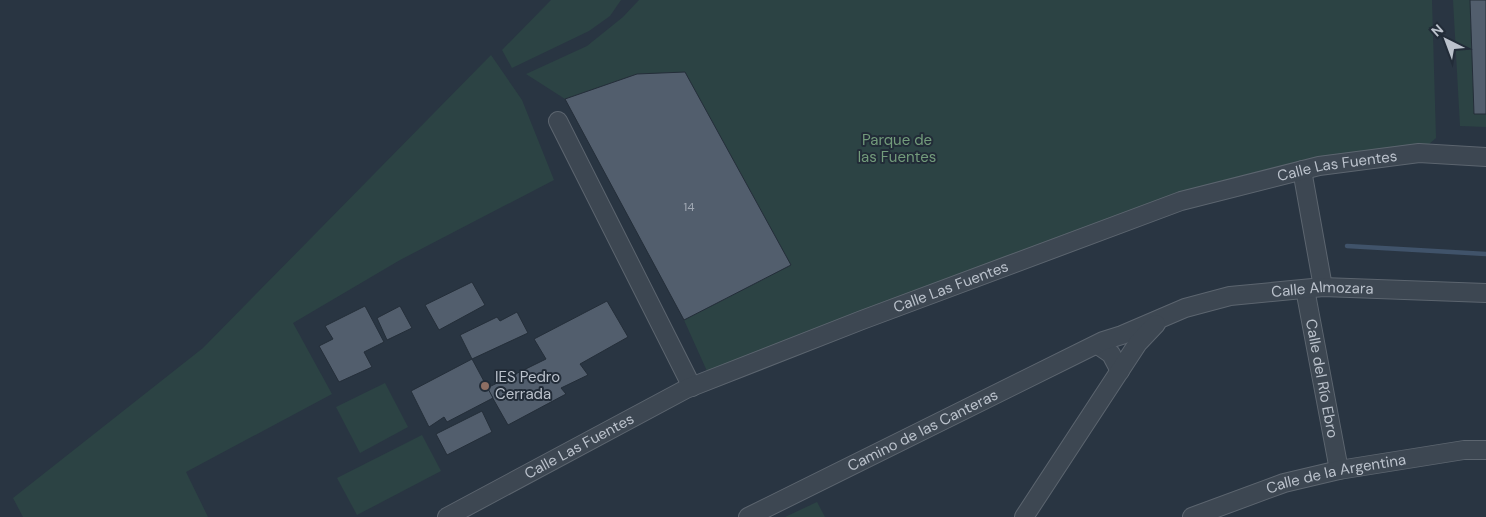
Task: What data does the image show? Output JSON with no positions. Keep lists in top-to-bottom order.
{
  "streets": {
    "street": [
      "Calle Las Fuentes",
      "Calle Almozara",
      "Calle del Río Ebro",
      "Camino de las Canteras",
      "Calle de la Argentina"
    ]
  },
  "crossings": [
    ["Calle Las Fuentes", "Calle del Río Ebro"],
    ["Calle Almozara", "Calle del Río Ebro"],
    ["Calle Almozara", "Camino de las Canteras"],
    ["Calle del Río Ebro", "Calle de la Argentina"]
  ],
  "parks": ["Parque de las Fuentes"],
  "places": ["IES Pedro Cerrada"],
  "house_numbers": ["14"],
  "north": "top left"
}
